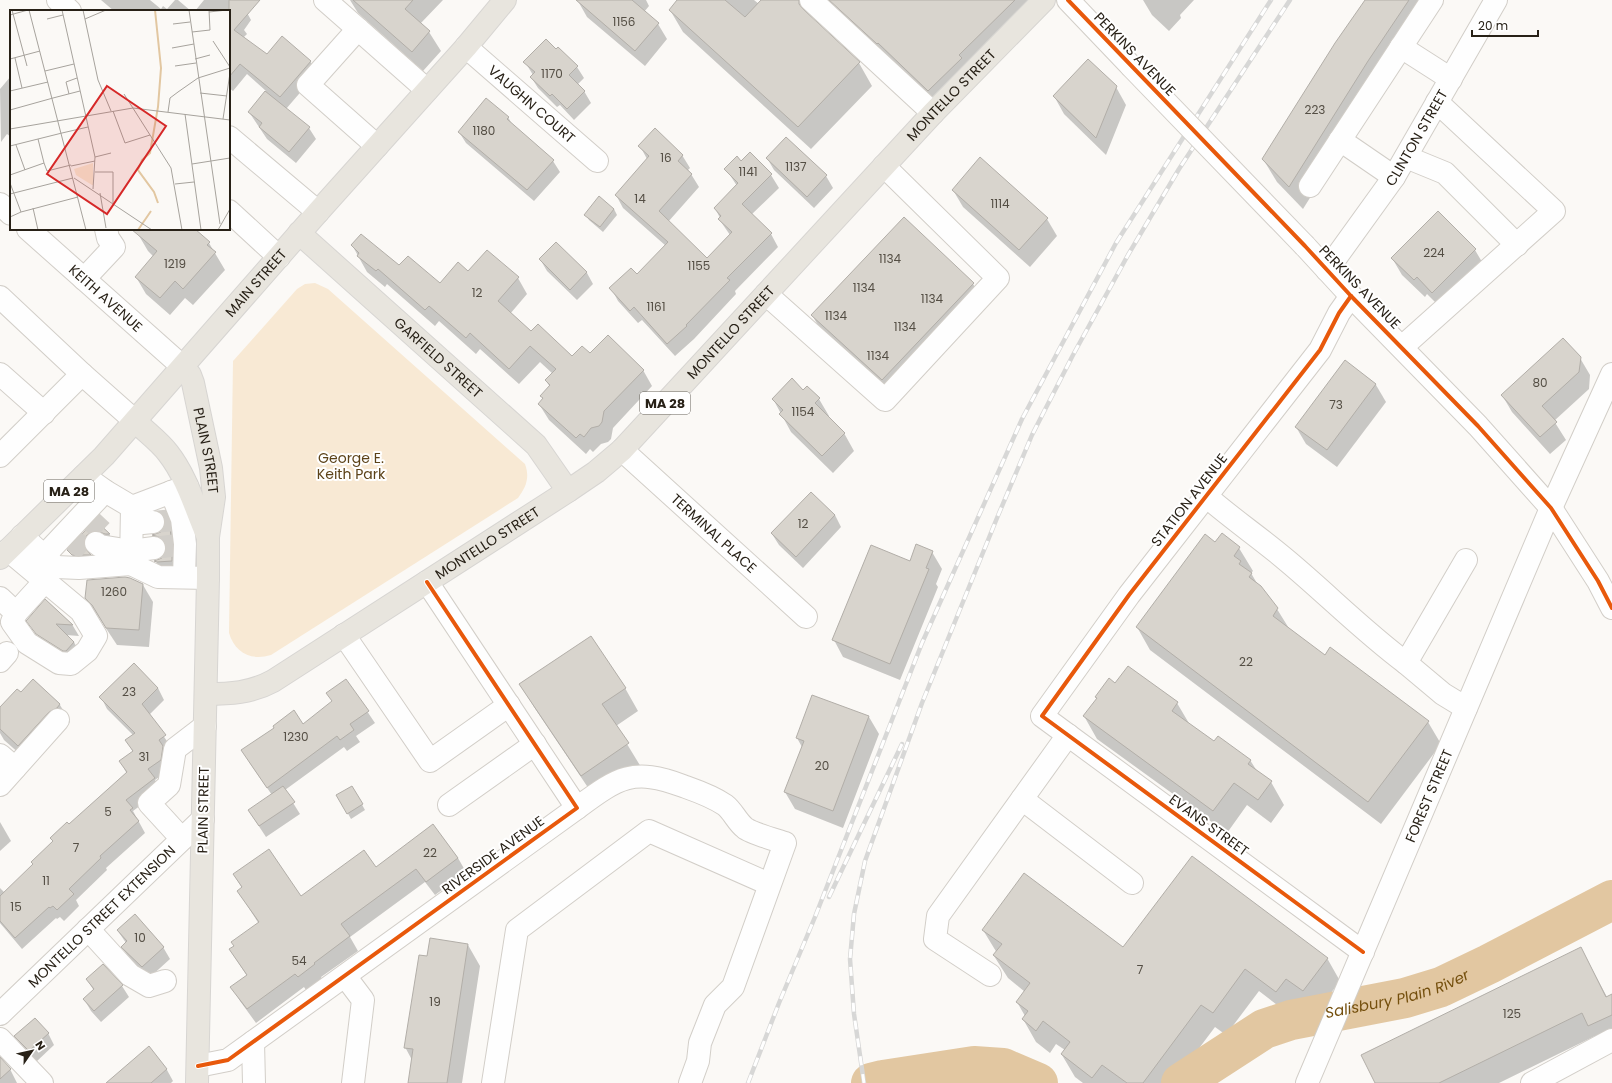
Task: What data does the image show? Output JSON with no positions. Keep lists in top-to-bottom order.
{
  "streets": {
    "main road": [
      "MONTELLO STREET",
      "MAIN STREET",
      "GARFIELD STREET",
      "MA 28",
      "PLAIN STREET"
    ],
    "street": [
      "PERKINS AVENUE",
      "VAUGHN COURT",
      "CLINTON STREET",
      "KEITH AVENUE",
      "STATION AVENUE",
      "TERMINAL PLACE",
      "FOREST STREET",
      "EVANS STREET",
      "RIVERSIDE AVENUE",
      "MONTELLO STREET EXTENSION"
    ]
  },
  "crossings": [
    ["PERKINS AVENUE", "CLINTON STREET"],
    ["PERKINS AVENUE", "STATION AVENUE"],
    ["PERKINS AVENUE", "FOREST STREET"],
    ["MONTELLO STREET", "GARFIELD STREET"],
    ["MONTELLO STREET", "PLAIN STREET"],
    ["MONTELLO STREET", "TERMINAL PLACE"],
    ["VAUGHN COURT", "MAIN STREET"],
    ["MAIN STREET", "KEITH AVENUE"],
    ["MAIN STREET", "GARFIELD STREET"],
    ["MAIN STREET", "PLAIN STREET"],
    ["KEITH AVENUE", "PLAIN STREET"],
    ["PLAIN STREET", "RIVERSIDE AVENUE"],
    ["PLAIN STREET", "MONTELLO STREET EXTENSION"],
    ["STATION AVENUE", "EVANS STREET"],
    ["FOREST STREET", "EVANS STREET"]
  ],
  "water": ["Salisbury Plain River"],
  "parks": ["George E. Keith Park"],
  "house_numbers": [
    "1156",
    "1170",
    "223",
    "1180",
    "16",
    "1137",
    "1141",
    "14",
    "1114",
    "224",
    "1134",
    "1219",
    "1155",
    "1134",
    "12",
    "1134",
    "1161",
    "1134",
    "1134",
    "1134",
    "80",
    "73",
    "1154",
    "12",
    "1260",
    "22",
    "23",
    "1230",
    "31",
    "20",
    "5",
    "7",
    "22",
    "11",
    "15",
    "10",
    "54",
    "7",
    "19",
    "125"
  ],
  "scale_bar": "20 m",
  "north": "top right"
}
